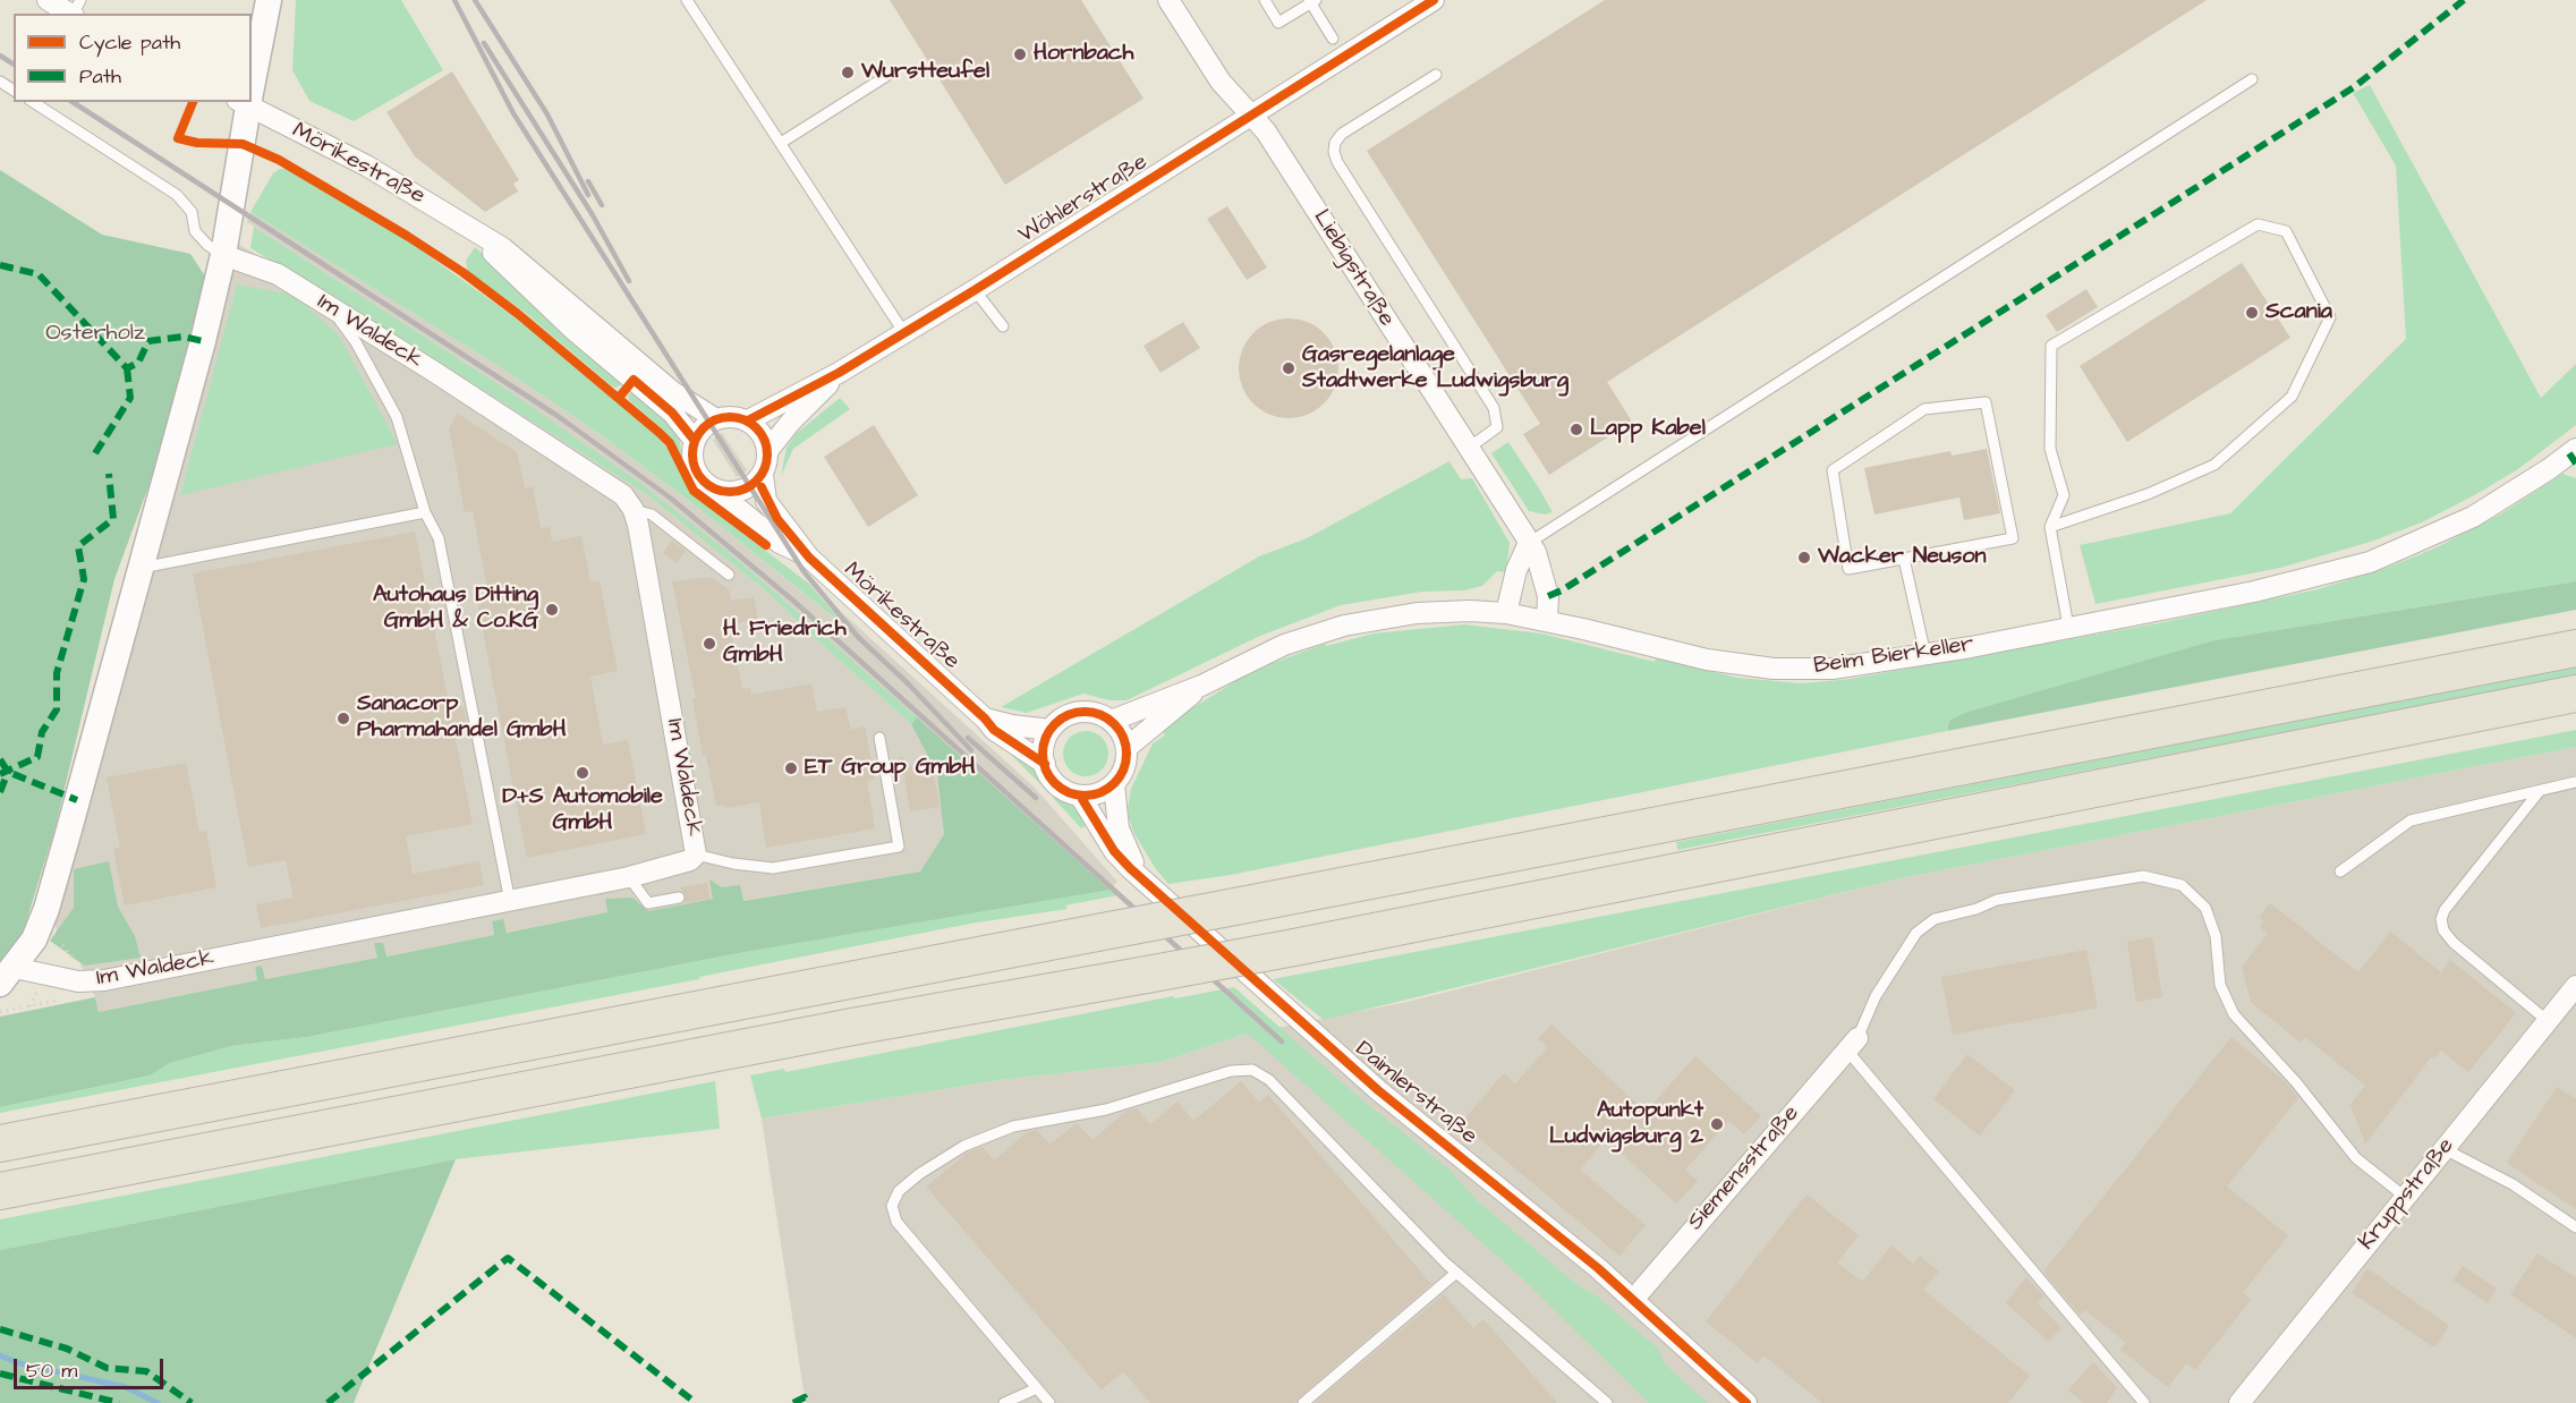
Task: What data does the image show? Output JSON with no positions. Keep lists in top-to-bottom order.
{
  "streets": {
    "street": [
      "Mörikestraße",
      "Wöhlerstraße",
      "Liebigstraße",
      "Im Waldeck",
      "Beim Bierkeller",
      "Daimlerstraße",
      "Siemensstraße",
      "Kruppstraße"
    ]
  },
  "crossings": [
    ["Mörikestraße", "Wöhlerstraße"],
    ["Mörikestraße", "Beim Bierkeller"],
    ["Mörikestraße", "Daimlerstraße"],
    ["Wöhlerstraße", "Liebigstraße"],
    ["Liebigstraße", "Beim Bierkeller"],
    ["Beim Bierkeller", "Daimlerstraße"],
    ["Daimlerstraße", "Siemensstraße"]
  ],
  "parks": ["Osterholz"],
  "places": [
    "Hornbach",
    "Wurstteufel",
    "Scania",
    "Gasregelanlage Stadtwerke Ludwigsburg",
    "Lapp Kabel",
    "Wacker Neuson",
    "Autohaus Ditting GmbH & Co.KG",
    "H. Friedrich GmbH",
    "Sanacorp Pharmahandel GmbH",
    "ET Group GmbH",
    "D+S Automobile GmbH",
    "Autopunkt Ludwigsburg 2"
  ],
  "legend": ["Cycle path", "Path"],
  "scale_bar": "50 m"
}
